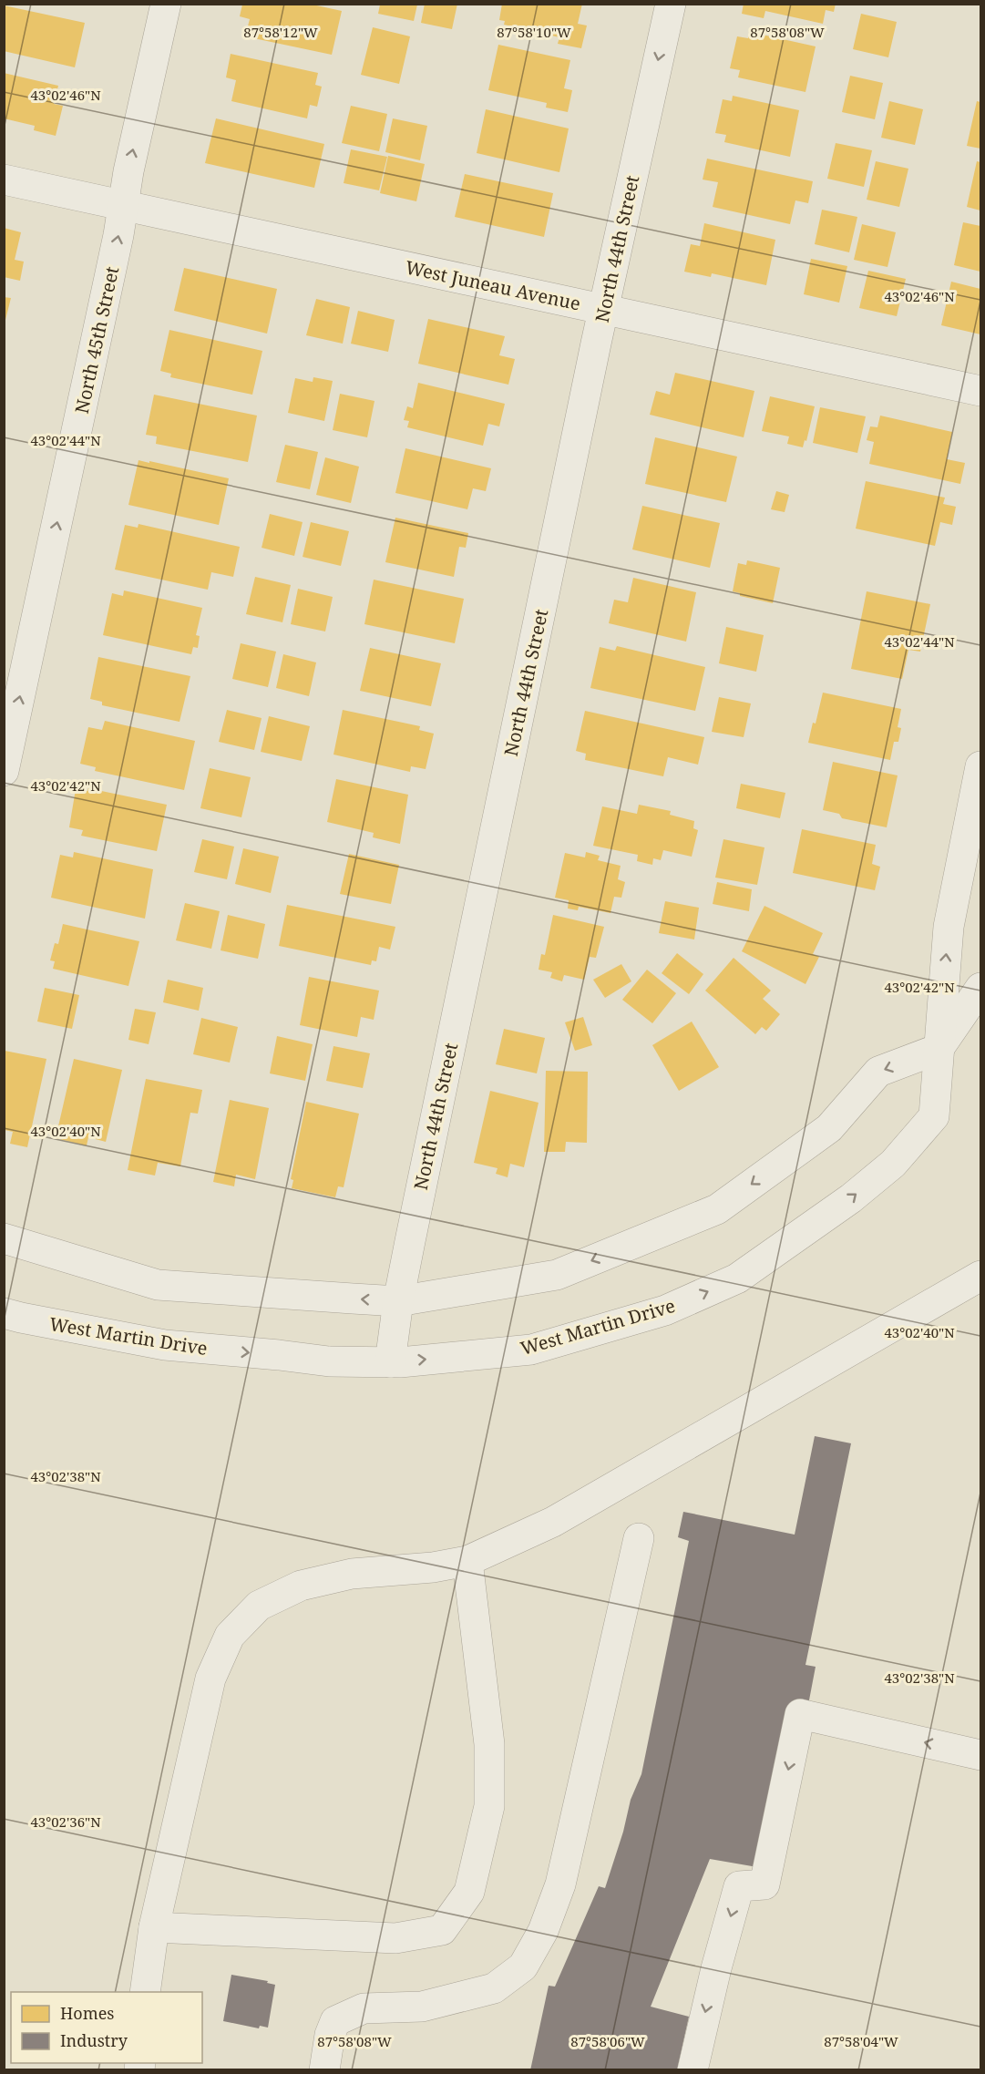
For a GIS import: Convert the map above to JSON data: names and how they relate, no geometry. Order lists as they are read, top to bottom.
{
  "streets": {
    "street": [
      "North 44th Street",
      "West Juneau Avenue",
      "North 45th Street",
      "West Martin Drive"
    ]
  },
  "crossings": [
    ["North 44th Street", "West Juneau Avenue"],
    ["North 44th Street", "West Martin Drive"],
    ["West Juneau Avenue", "North 45th Street"]
  ],
  "one_way": ["North 45th Street"],
  "legend": ["Homes", "Industry"],
  "coordinates": [
    "87°58'12\"W",
    "87°58'10\"W",
    "87°58'08\"W",
    "43°02'46\"N",
    "43°02'44\"N",
    "43°02'42\"N",
    "43°02'40\"N",
    "43°02'38\"N",
    "43°02'36\"N",
    "87°58'06\"W",
    "87°58'04\"W"
  ]
}
